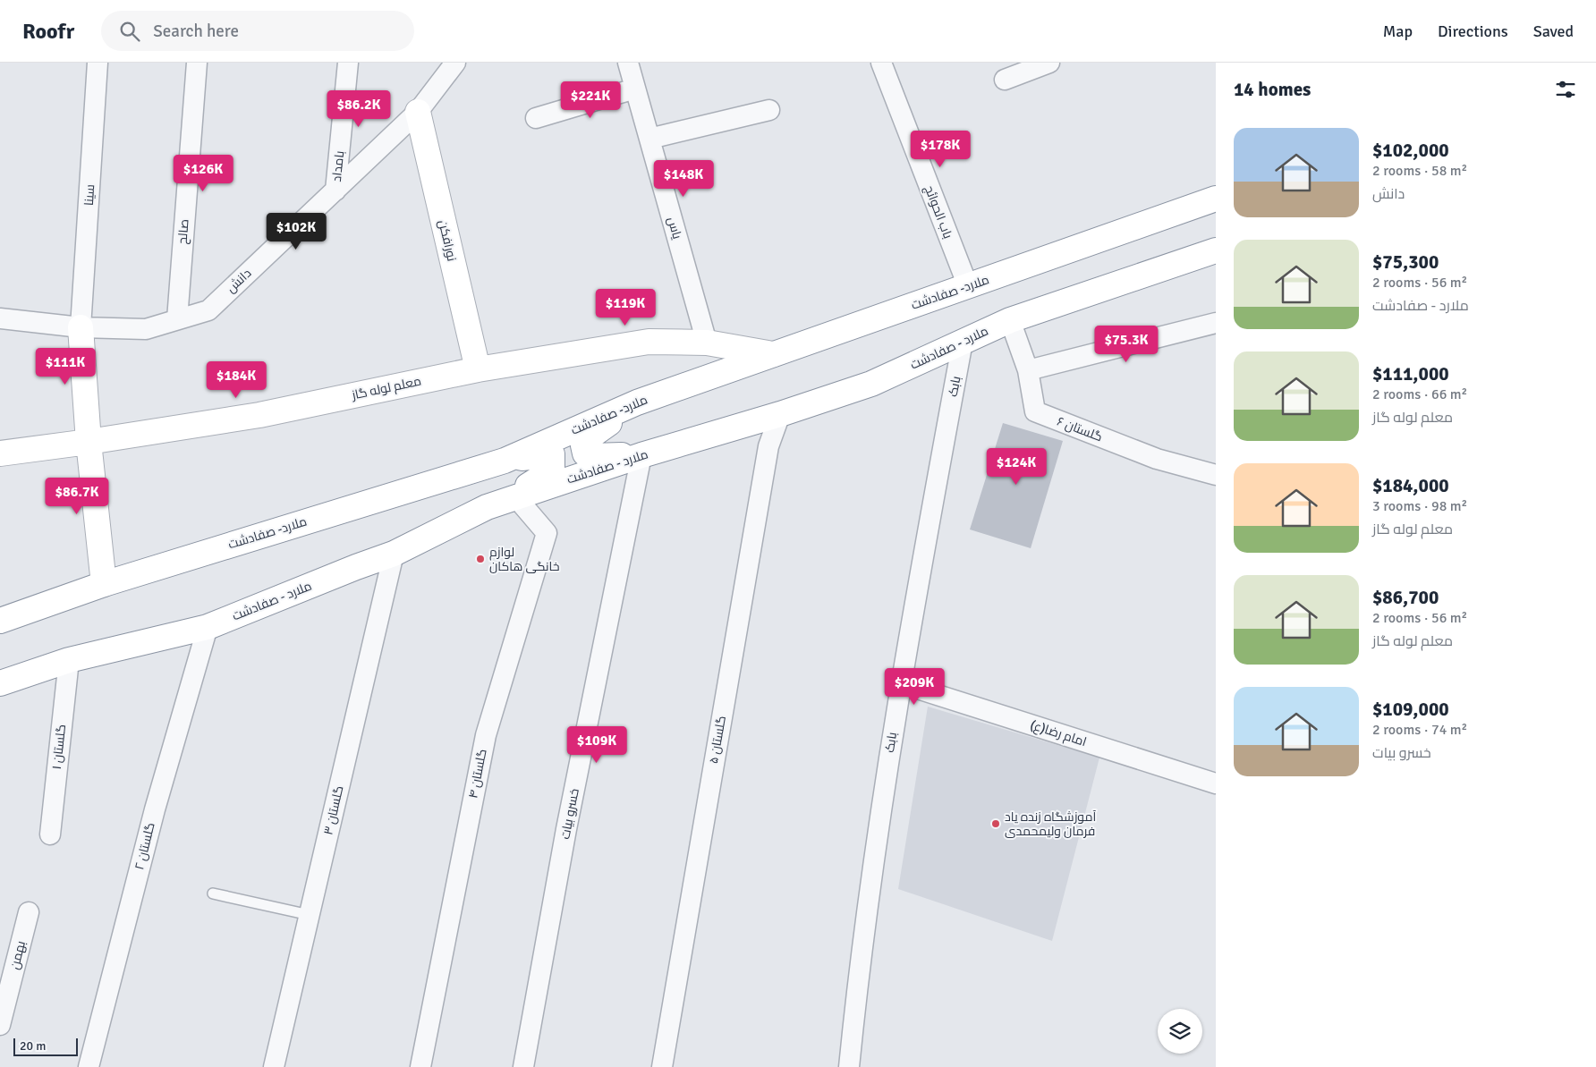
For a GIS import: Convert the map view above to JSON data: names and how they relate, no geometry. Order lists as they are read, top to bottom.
{
  "streets": {
    "main road": [
      "نورافکن",
      "ملارد- صفادشت",
      "ملارد - صفادشت",
      "معلم لوله گاز"
    ],
    "street": [
      "بامداد",
      "سینا",
      "باب الحوائج",
      "یاس",
      "صالح",
      "دانش",
      "بابک",
      "گلستان ۶",
      "امام رضا(ع)",
      "گلستان ۵",
      "گلستان ۱",
      "گلستان ۴",
      "گلستان ۳",
      "خسرو بیات",
      "گلستان ۲",
      "بهمن"
    ]
  },
  "crossings": [
    ["بامداد", "دانش"],
    ["سینا", "دانش"],
    ["باب الحوائج", "ملارد- صفادشت"],
    ["یاس", "معلم لوله گاز"],
    ["صالح", "دانش"],
    ["نورافکن", "دانش"],
    ["نورافکن", "معلم لوله گاز"],
    ["ملارد- صفادشت", "معلم لوله گاز"],
    ["ملارد - صفادشت", "بابک"],
    ["ملارد - صفادشت", "گلستان ۶"],
    ["ملارد - صفادشت", "گلستان ۵"],
    ["ملارد - صفادشت", "گلستان ۱"],
    ["ملارد - صفادشت", "گلستان ۴"],
    ["ملارد - صفادشت", "گلستان ۳"],
    ["ملارد - صفادشت", "خسرو بیات"],
    ["ملارد - صفادشت", "گلستان ۲"],
    ["بابک", "امام رضا(ع)"]
  ],
  "places": ["لوازم خانگی هاکان", "آموزشگاه زنده یاد فرمان ولیمحمدی"],
  "scale_bar": "20 m",
  "page": {
    "header": "Roofr",
    "search": "Search here",
    "nav": ["Map", "Directions", "Saved"],
    "heading": "14 homes",
    "price": [
      "$221K",
      "$86.2K",
      "$178K",
      "$126K",
      "$148K",
      "$102K",
      "$119K",
      "$75.3K",
      "$111K",
      "$184K",
      "$124K",
      "$86.7K",
      "$209K",
      "$109K"
    ],
    "list": [
      {
        "name": "$102,000",
        "note": "2 rooms · 58 m² · دانش"
      },
      {
        "name": "$75,300",
        "note": "2 rooms · 56 m² · ملارد - صفادشت"
      },
      {
        "name": "$111,000",
        "note": "2 rooms · 66 m² · معلم لوله گاز"
      },
      {
        "name": "$184,000",
        "note": "3 rooms · 98 m² · معلم لوله گاز"
      },
      {
        "name": "$86,700",
        "note": "2 rooms · 56 m² · معلم لوله گاز"
      },
      {
        "name": "$109,000",
        "note": "2 rooms · 74 m² · خسرو بیات"
      }
    ],
    "scale": "20 m"
  }
}
